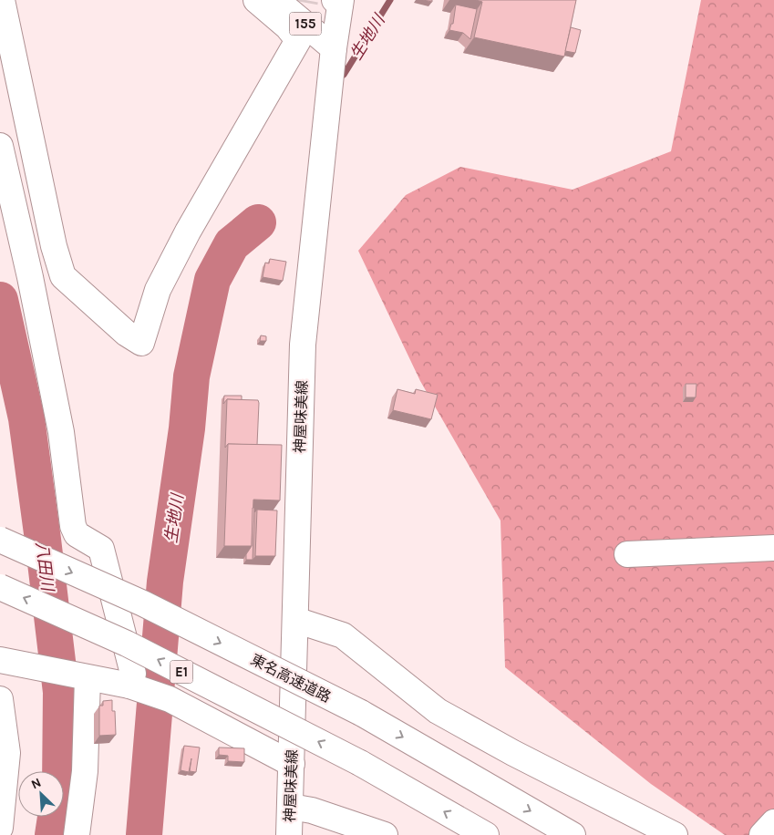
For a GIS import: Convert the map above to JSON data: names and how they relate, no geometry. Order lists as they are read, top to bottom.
{
  "streets": {
    "main road": [
      "155",
      "神屋味美線",
      "E1",
      "東名高速道路"
    ]
  },
  "crossings": [
    ["155", "神屋味美線"]
  ],
  "water": ["生地川", "八田川"],
  "north": "top left"
}
